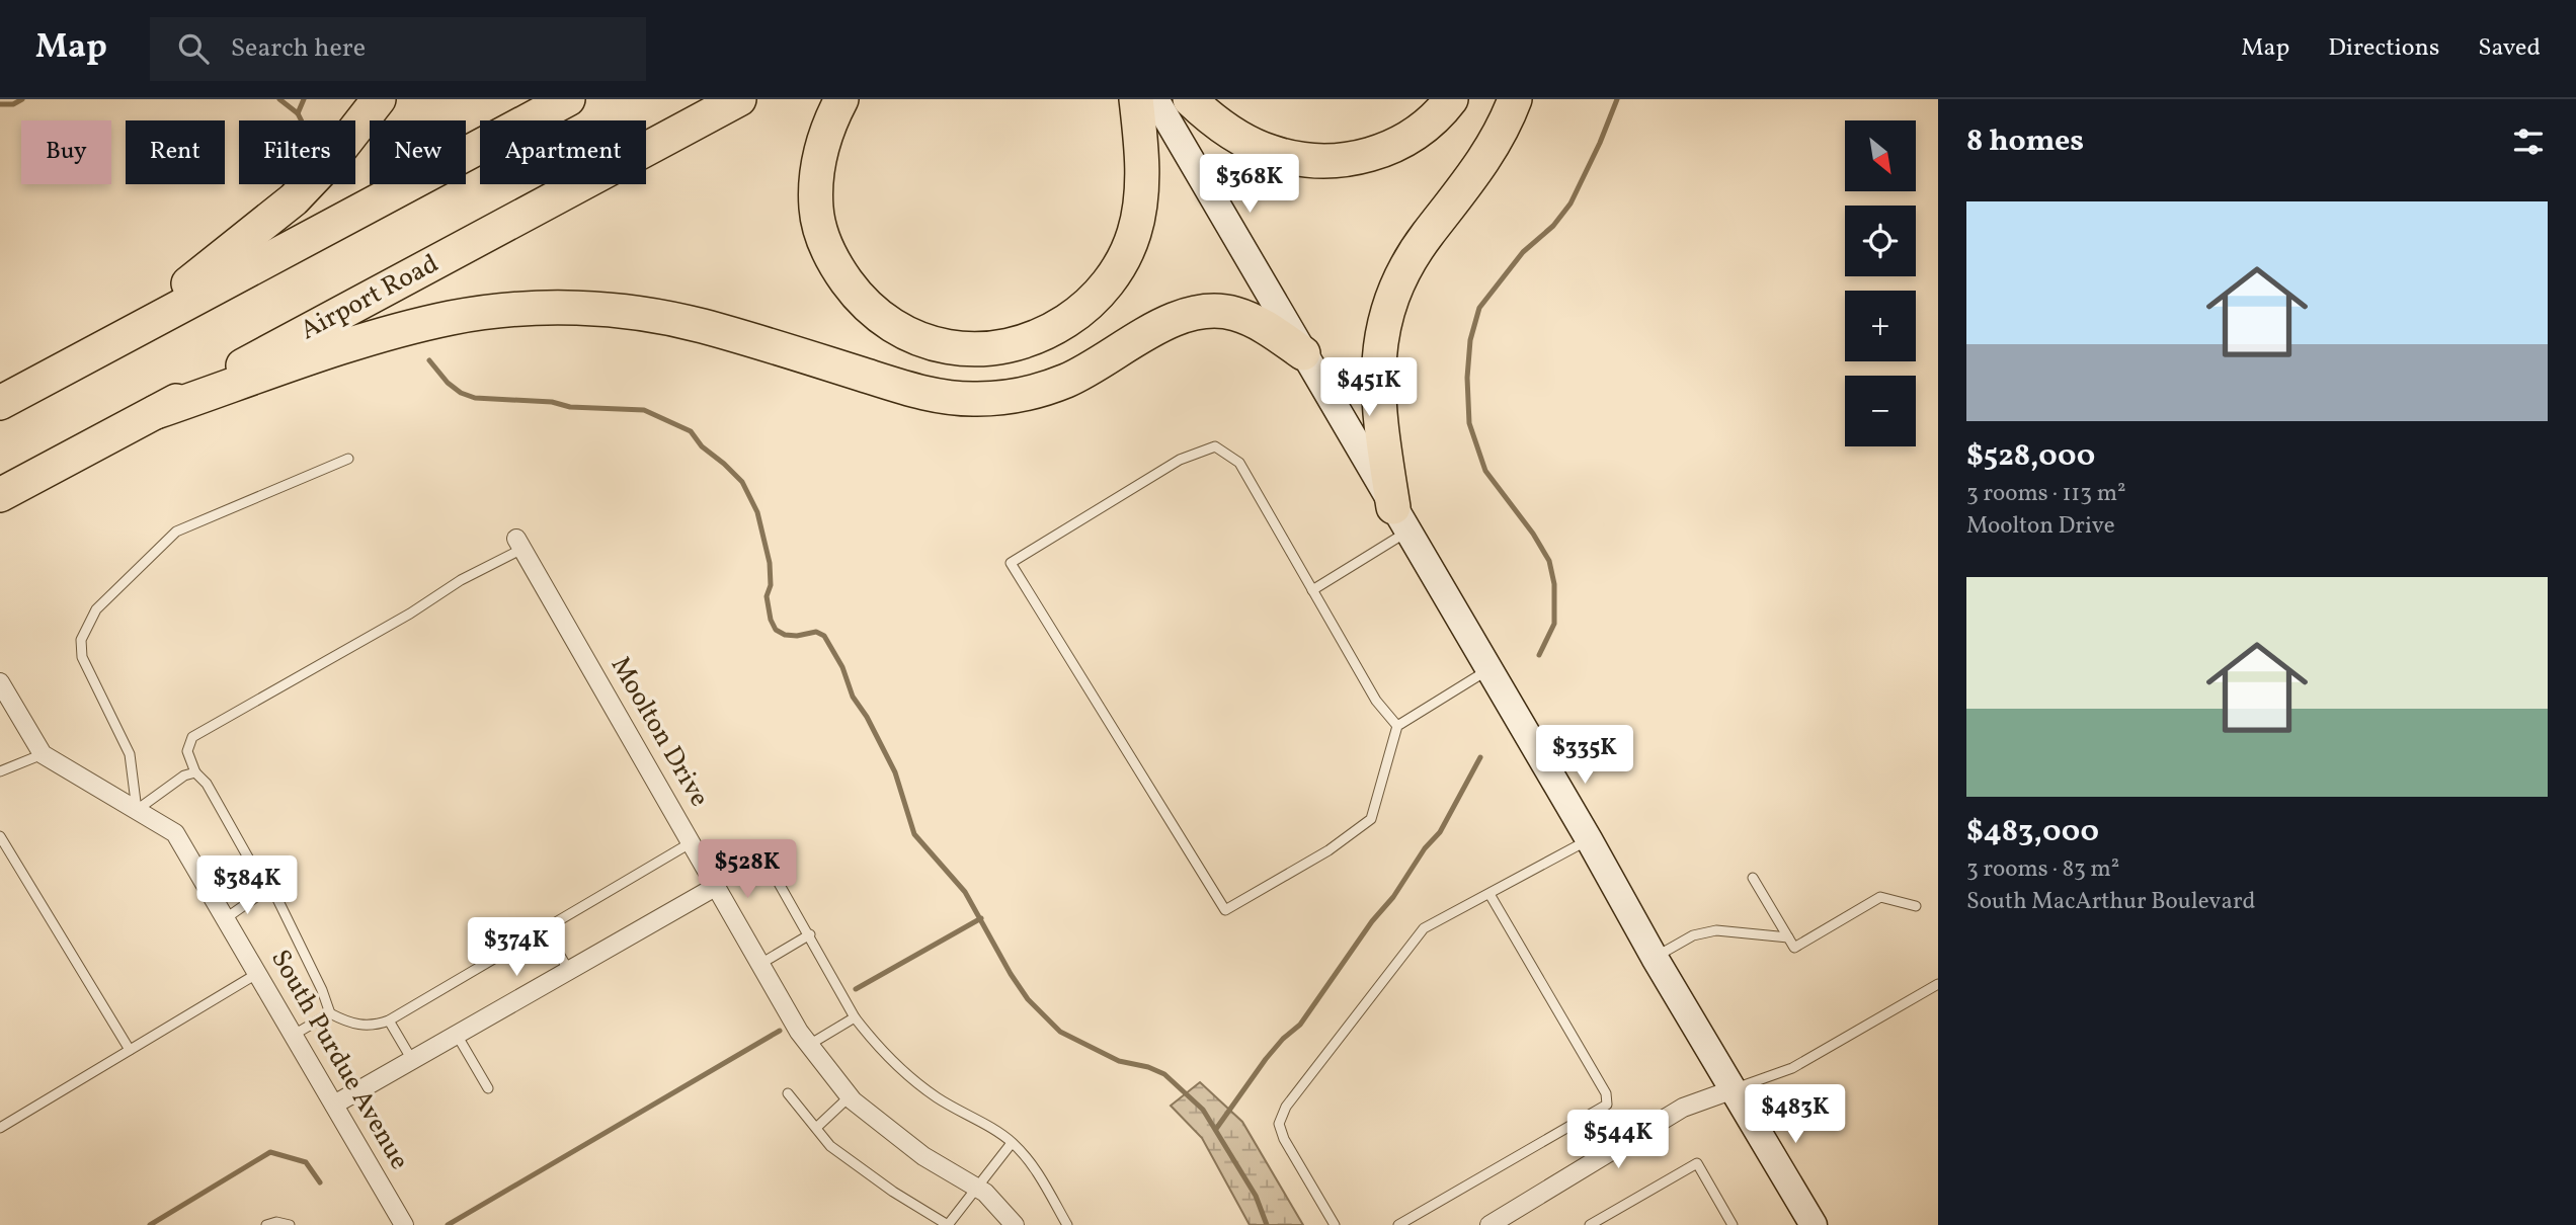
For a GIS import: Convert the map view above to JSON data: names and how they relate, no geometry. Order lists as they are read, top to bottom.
{
  "streets": {
    "highway": ["Airport Road"],
    "street": ["Moolton Drive", "South Purdue Avenue"]
  },
  "north": "bottom right",
  "page": {
    "header": "Map",
    "search": "Search here",
    "nav": ["Map", "Directions", "Saved"],
    "heading": "8 homes",
    "map_buttons": ["+", "−"],
    "chip": [
      "Buy",
      "Rent",
      "Filters",
      "New",
      "Apartment"
    ],
    "price": [
      "$368K",
      "$451K",
      "$335K",
      "$528K",
      "$384K",
      "$374K",
      "$483K",
      "$544K"
    ],
    "list": [
      {
        "name": "$528,000",
        "note": "3 rooms · 113 m² · Moolton Drive"
      },
      {
        "name": "$483,000",
        "note": "3 rooms · 83 m² · South MacArthur Boulevard"
      }
    ]
  }
}
